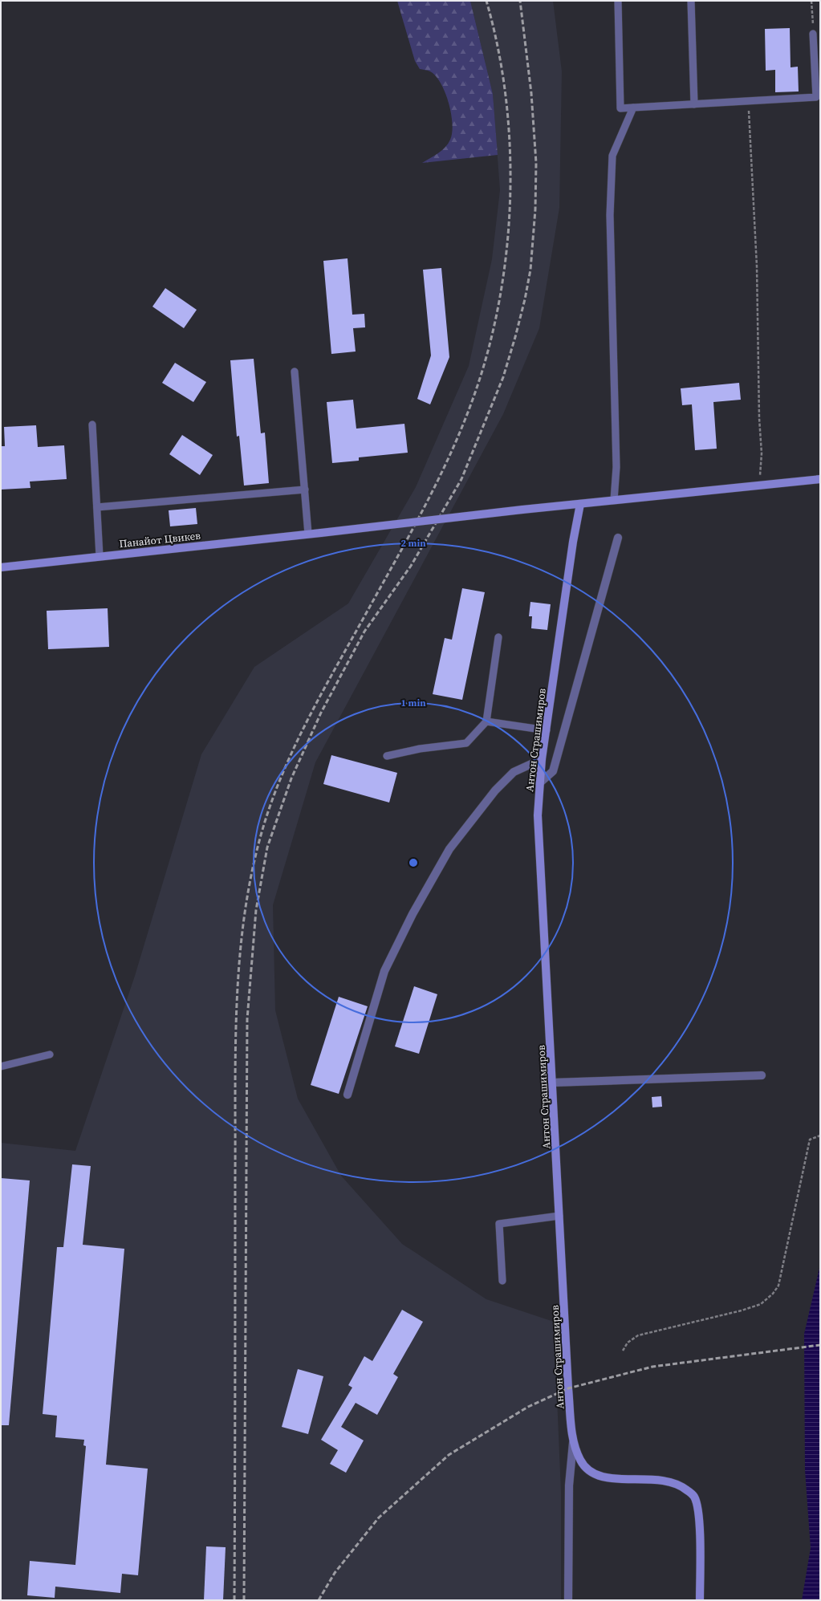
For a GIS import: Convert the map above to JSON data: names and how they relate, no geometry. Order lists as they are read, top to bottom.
{
  "streets": {
    "street": ["Панайот Цвикев", "Антон Страшимиров"]
  },
  "crossings": [
    ["Панайот Цвикев", "Антон Страшимиров"]
  ],
  "rings": ["2 min", "1 min"]
}
